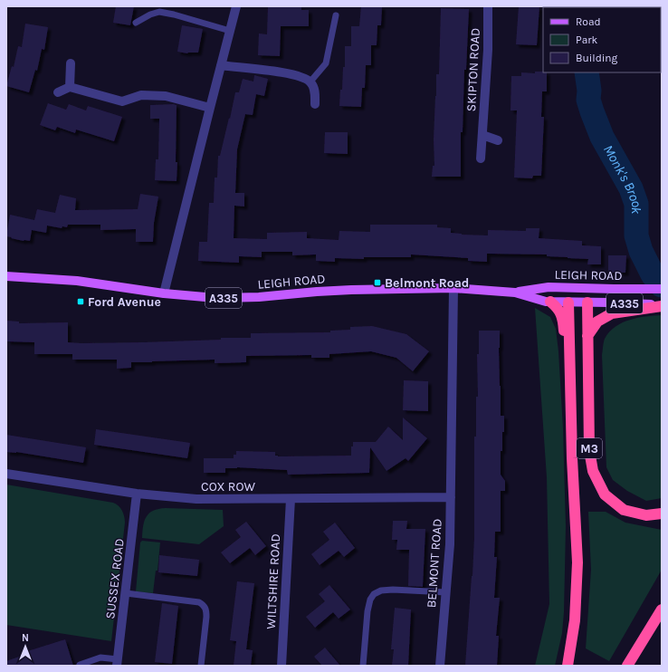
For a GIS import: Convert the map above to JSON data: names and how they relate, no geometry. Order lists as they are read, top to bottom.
{
  "streets": {
    "highway": ["M3"],
    "main road": ["LEIGH ROAD", "A335"],
    "street": [
      "SKIPTON ROAD",
      "COX ROW",
      "BELMONT ROAD",
      "SUSSEX ROAD",
      "WILTSHIRE ROAD"
    ]
  },
  "crossings": [
    ["LEIGH ROAD", "M3"],
    ["LEIGH ROAD", "BELMONT ROAD"],
    ["COX ROW", "BELMONT ROAD"],
    ["COX ROW", "SUSSEX ROAD"],
    ["COX ROW", "WILTSHIRE ROAD"]
  ],
  "water": ["Monk's Brook"],
  "places": {
    "transit": ["Belmont Road", "Ford Avenue"]
  },
  "legend": ["Road", "Park", "Building"],
  "north": "top"
}
